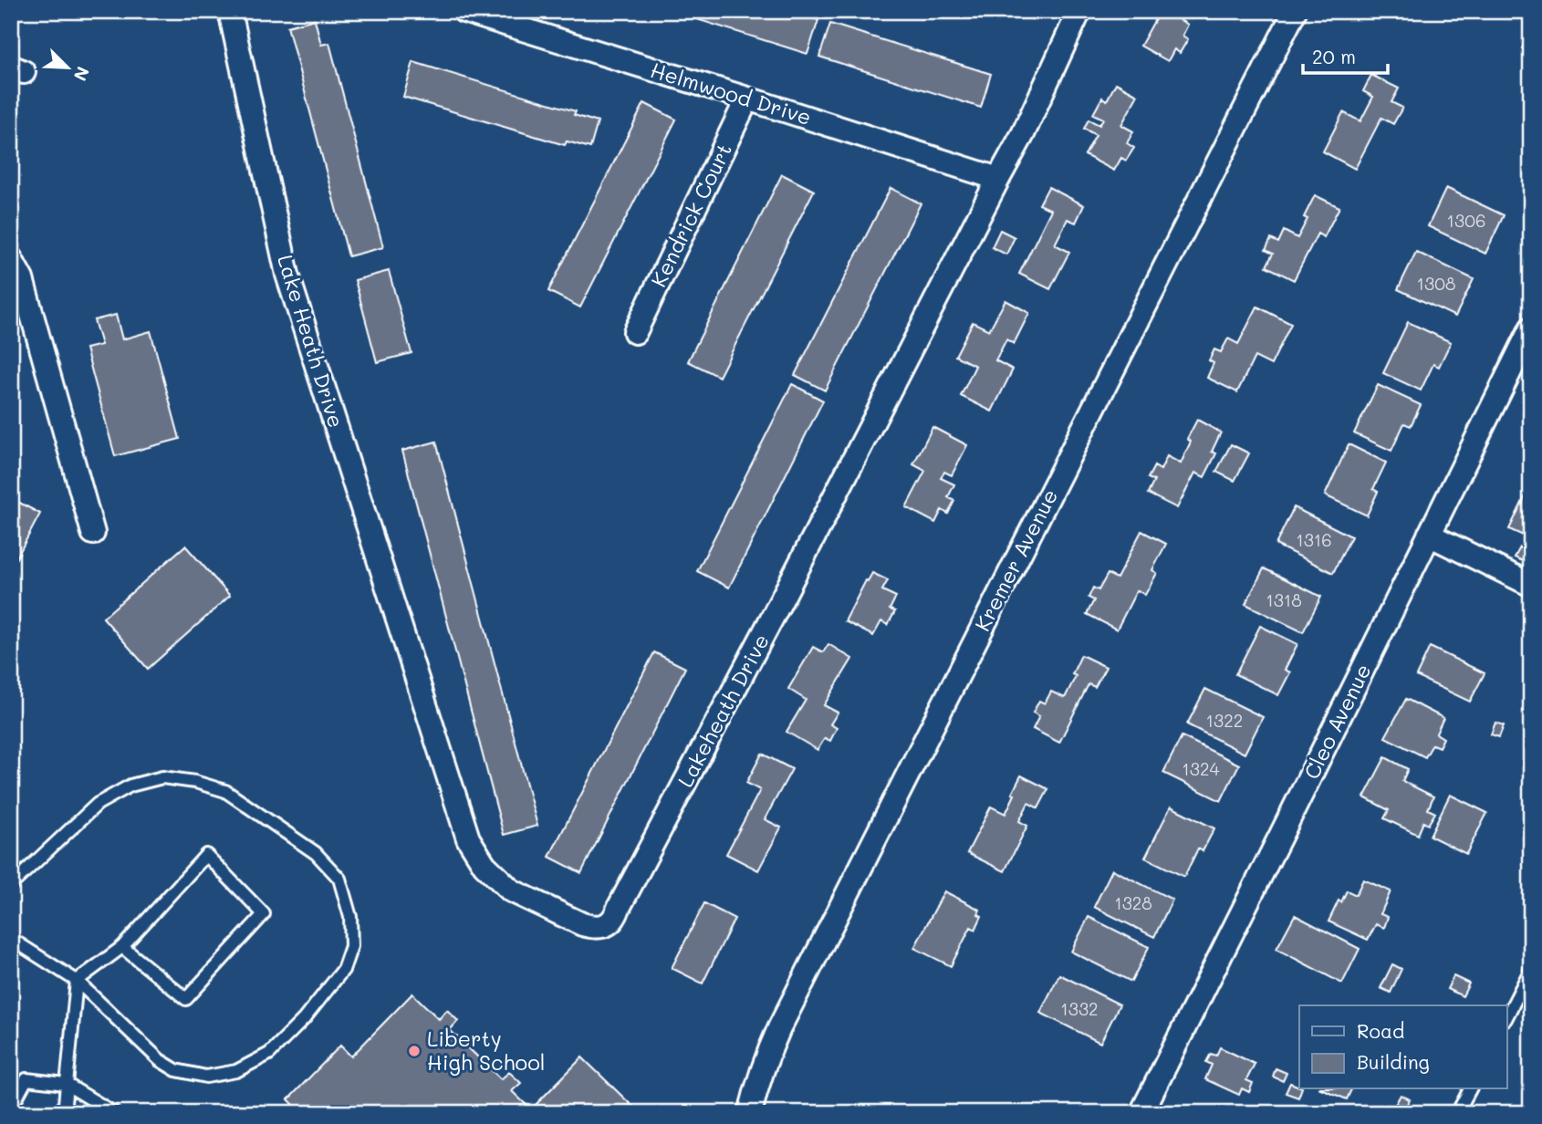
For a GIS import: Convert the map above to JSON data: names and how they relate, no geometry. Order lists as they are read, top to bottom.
{
  "streets": {
    "street": [
      "Helmwood Drive",
      "Kendrick Court",
      "Lake Heath Drive",
      "Kremer Avenue",
      "Lakeheath Drive",
      "Cleo Avenue"
    ]
  },
  "crossings": [
    ["Helmwood Drive", "Kendrick Court"],
    ["Helmwood Drive", "Lakeheath Drive"],
    ["Lake Heath Drive", "Lakeheath Drive"]
  ],
  "places": ["Liberty High School"],
  "house_numbers": [
    "1306",
    "1308",
    "1316",
    "1318",
    "1322",
    "1324",
    "1328",
    "1332"
  ],
  "legend": ["Road", "Building"],
  "scale_bar": "20 m",
  "north": "bottom right"
}
